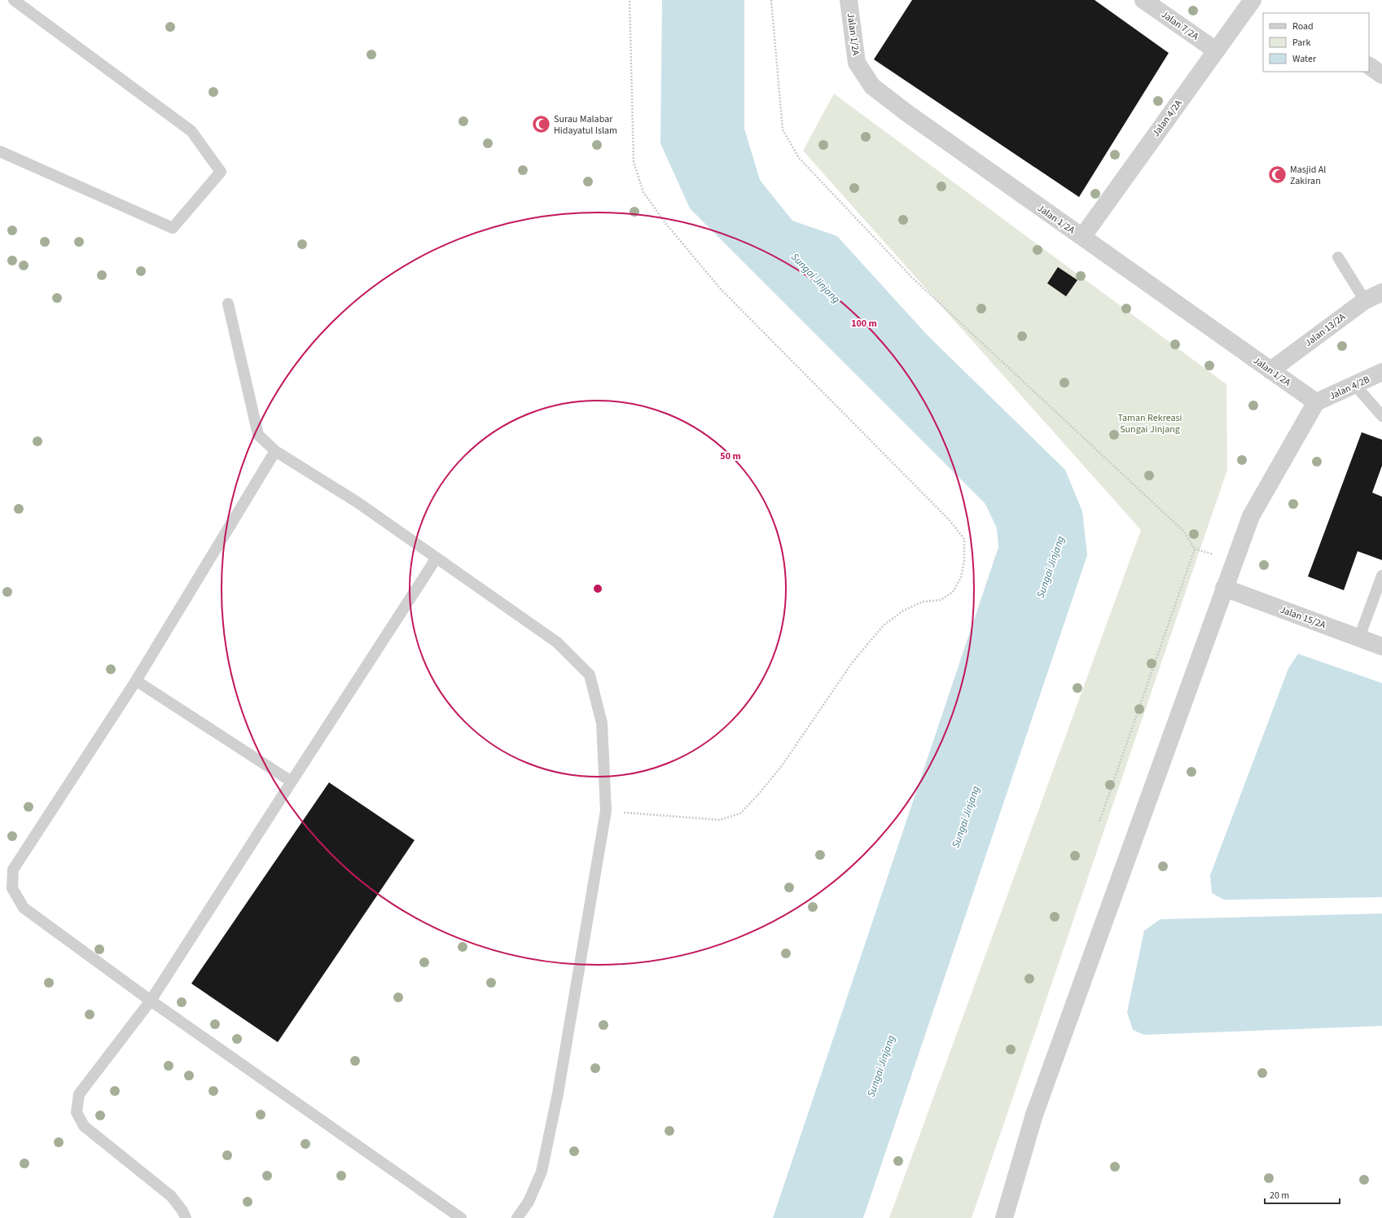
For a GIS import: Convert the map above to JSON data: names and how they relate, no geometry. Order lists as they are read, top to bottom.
{
  "streets": {
    "street": [
      "Jalan 7/2A",
      "Jalan 1/2A",
      "Jalan 4/2A",
      "Jalan 13/2A",
      "Jalan 4/2B",
      "Jalan 15/2A"
    ]
  },
  "crossings": [
    ["Jalan 7/2A", "Jalan 4/2A"],
    ["Jalan 1/2A", "Jalan 4/2A"],
    ["Jalan 1/2A", "Jalan 13/2A"],
    ["Jalan 1/2A", "Jalan 4/2B"]
  ],
  "water": ["Sungai Jinjang"],
  "parks": ["Taman Rekreasi Sungai Jinjang"],
  "places": {
    "mosque": ["Surau Malabar Hidayatul Islam", "Masjid Al Zakiran"]
  },
  "legend": ["Road", "Park", "Water"],
  "scale_bar": "20 m",
  "rings": ["100 m", "50 m"]
}
